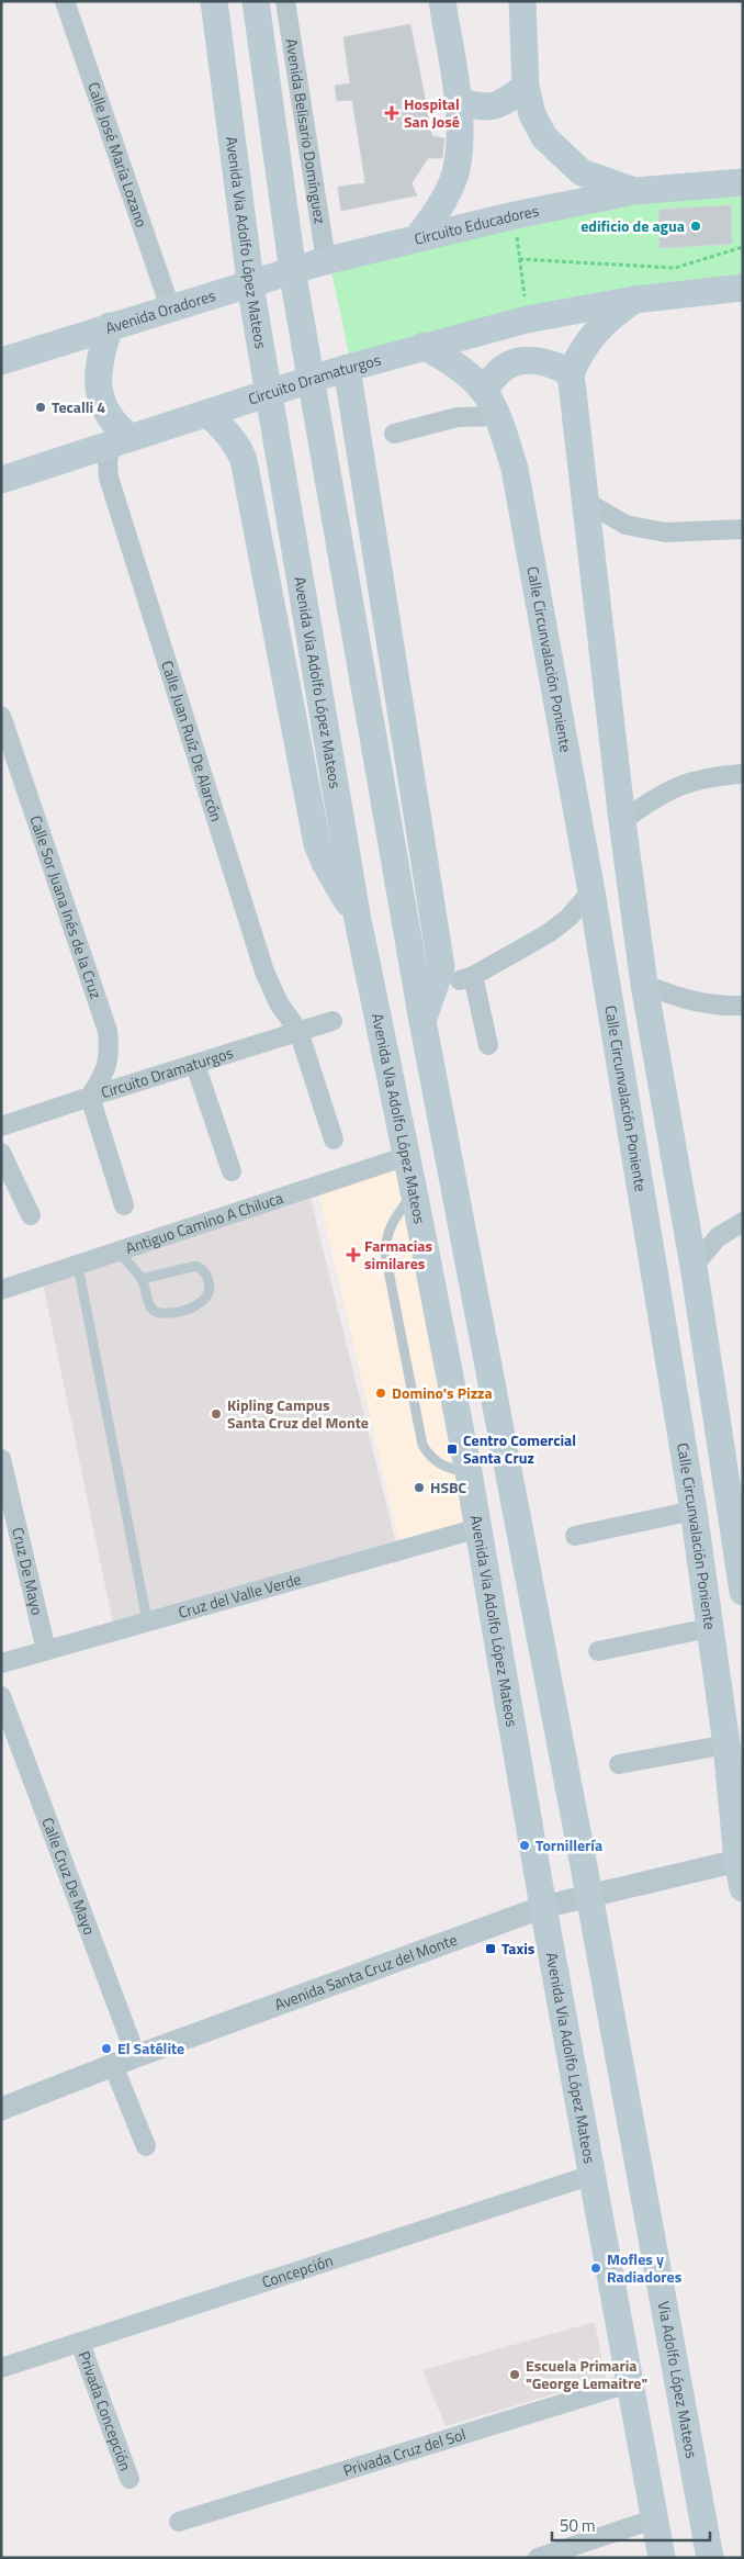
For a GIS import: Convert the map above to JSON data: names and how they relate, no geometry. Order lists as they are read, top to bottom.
{
  "streets": {
    "main road": [
      "Circuito Educadores",
      "Avenida Via Adolfo López Mateos",
      "Avenida Oradores",
      "Circuito Dramaturgos",
      "Calle Circunvalación Poniente",
      "Via Adolfo López Mateos"
    ],
    "street": [
      "Avenida Belisario Domínguez",
      "Calle José María Lozano",
      "Calle Juan Ruíz De Alarcón",
      "Calle Sor Juana Inés de la Cruz",
      "Antiguo Camino A Chiluca",
      "Cruz De Mayo",
      "Cruz del Valle Verde",
      "Calle Cruz De Mayo",
      "Avenida Santa Cruz del Monte",
      "Concepción",
      "Privada Concepción",
      "Privada Cruz del Sol"
    ]
  },
  "crossings": [
    ["Avenida Belisario Domínguez", "Circuito Educadores"],
    ["Avenida Belisario Domínguez", "Avenida Oradores"],
    ["Calle José María Lozano", "Avenida Oradores"],
    ["Circuito Educadores", "Avenida Oradores"],
    ["Avenida Via Adolfo López Mateos", "Antiguo Camino A Chiluca"],
    ["Avenida Via Adolfo López Mateos", "Cruz del Valle Verde"],
    ["Avenida Via Adolfo López Mateos", "Avenida Santa Cruz del Monte"],
    ["Avenida Via Adolfo López Mateos", "Concepción"],
    ["Avenida Via Adolfo López Mateos", "Privada Cruz del Sol"],
    ["Circuito Dramaturgos", "Calle Circunvalación Poniente"],
    ["Circuito Dramaturgos", "Calle Juan Ruíz De Alarcón"],
    ["Circuito Dramaturgos", "Calle Sor Juana Inés de la Cruz"],
    ["Calle Circunvalación Poniente", "Avenida Santa Cruz del Monte"],
    ["Cruz De Mayo", "Cruz del Valle Verde"],
    ["Calle Cruz De Mayo", "Avenida Santa Cruz del Monte"],
    ["Avenida Santa Cruz del Monte", "Via Adolfo López Mateos"],
    ["Concepción", "Privada Concepción"]
  ],
  "places": {
    "health": ["Hospital San José", "Farmacias similares"],
    "other": [
      "edificio de agua",
      "Tecalli 4",
      "Domino's Pizza",
      "Kipling Campus Santa Cruz del Monte",
      "HSBC",
      "Tornillería",
      "El Satélite",
      "Mofles y Radiadores",
      "Escuela Primaria \"George Lemaitre\""
    ],
    "transit": ["Centro Comercial Santa Cruz", "Taxis"]
  },
  "scale_bar": "50 m"
}
